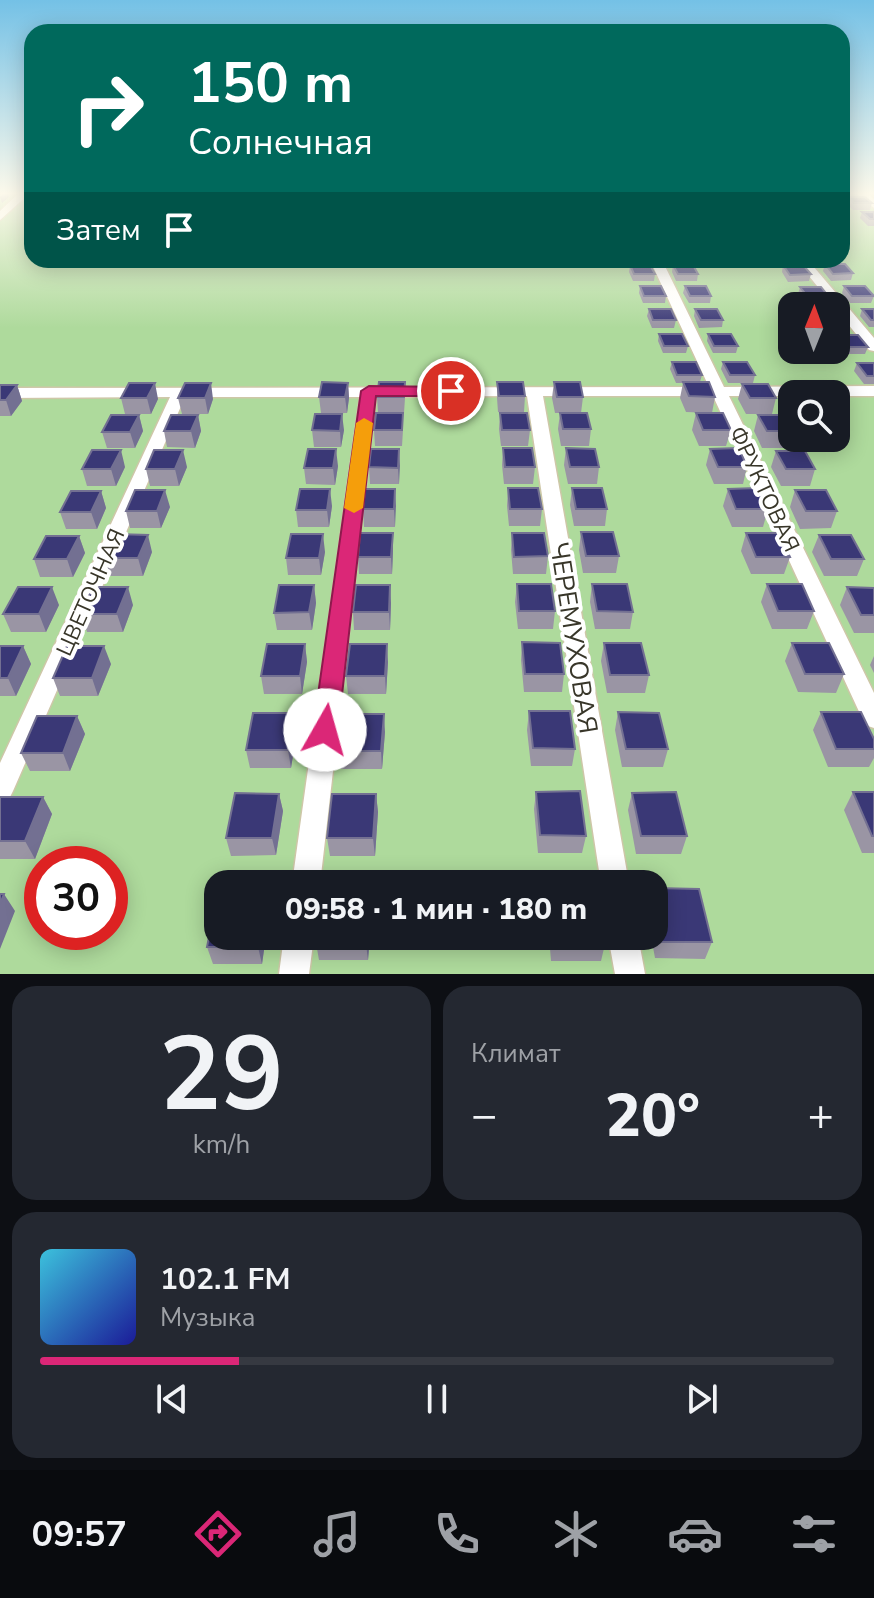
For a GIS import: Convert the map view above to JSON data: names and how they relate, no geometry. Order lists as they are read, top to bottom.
{
  "streets": {
    "street": ["ФРУКТОВАЯ", "ЦВЕТОЧНАЯ", "ЧЕРЕМУХОВАЯ"]
  },
  "north": "top",
  "page": {
    "turn": ["150 m", "Солнечная"],
    "then": "Затем",
    "limit": "30",
    "trip": "09:58 · 1 мин · 180 m",
    "tile": [
      ["29", "km/h"],
      "Климат"
    ],
    "heat": ["−", "20°", "+"],
    "song": ["102.1 FM", "Музыка"],
    "tabs": "09:57"
  }
}
